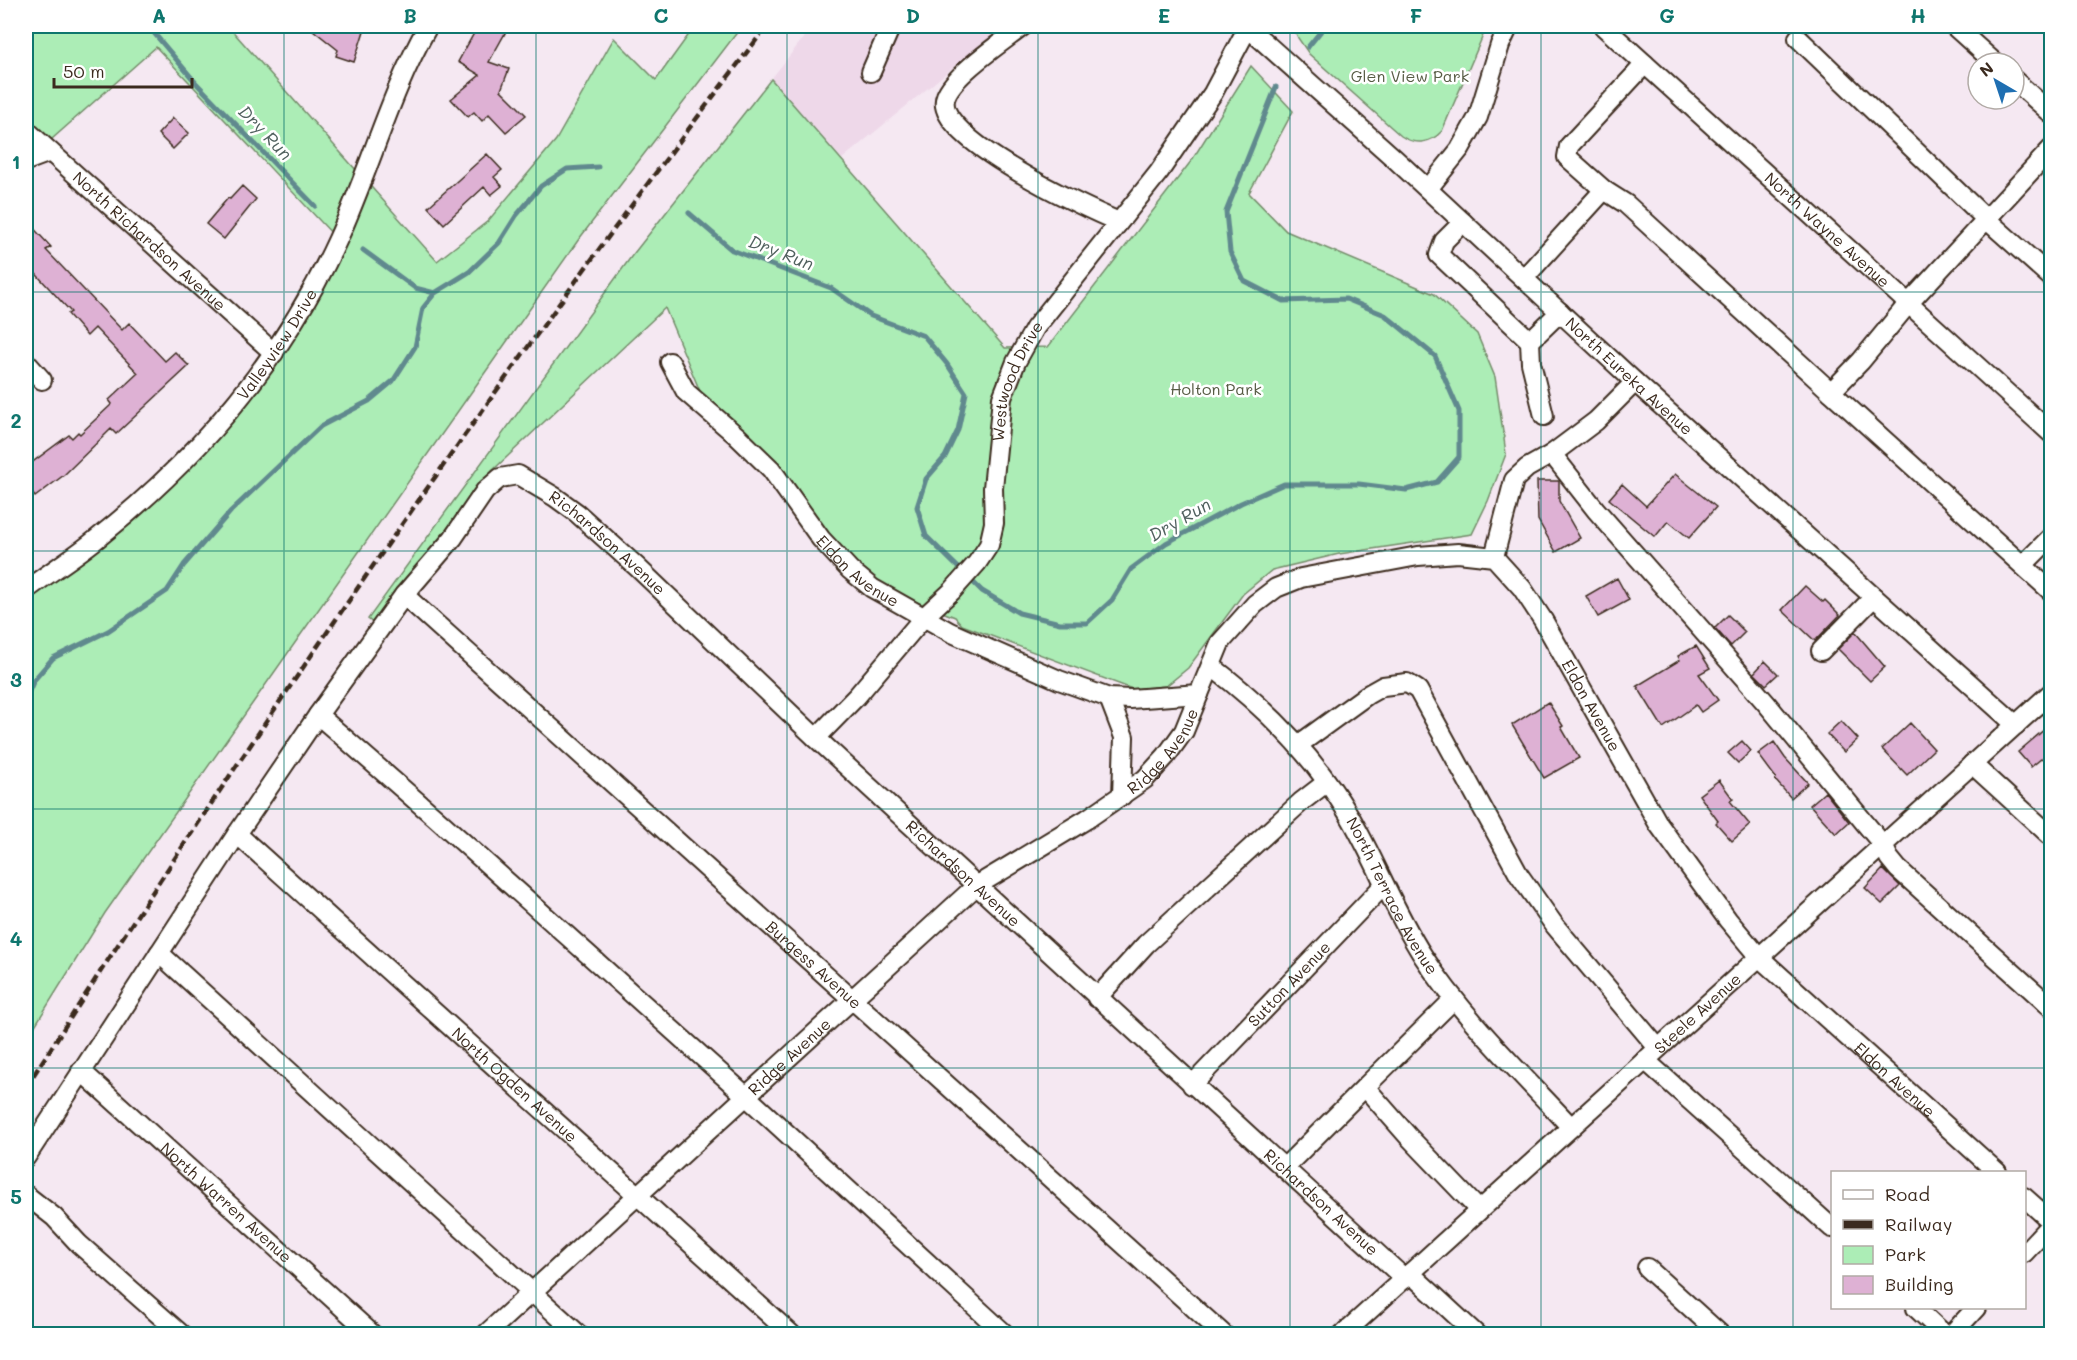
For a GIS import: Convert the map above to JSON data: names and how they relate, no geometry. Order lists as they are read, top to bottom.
{
  "streets": {
    "street": [
      "North Wayne Avenue",
      "North Richardson Avenue",
      "Valleyview Drive",
      "North Eureka Avenue",
      "Westwood Drive",
      "Richardson Avenue",
      "Eldon Avenue",
      "Ridge Avenue",
      "North Terrace Avenue",
      "Burgess Avenue",
      "Sutton Avenue",
      "Steele Avenue",
      "North Ogden Avenue",
      "North Warren Avenue"
    ]
  },
  "crossings": [
    ["North Richardson Avenue", "Valleyview Drive"],
    ["North Eureka Avenue", "Westwood Drive"],
    ["North Eureka Avenue", "Steele Avenue"],
    ["Westwood Drive", "Richardson Avenue"],
    ["Westwood Drive", "Eldon Avenue"],
    ["Richardson Avenue", "Ridge Avenue"],
    ["Richardson Avenue", "Burgess Avenue"],
    ["Richardson Avenue", "Sutton Avenue"],
    ["Richardson Avenue", "Steele Avenue"],
    ["Eldon Avenue", "Ridge Avenue"],
    ["Eldon Avenue", "Steele Avenue"],
    ["Ridge Avenue", "Burgess Avenue"],
    ["Ridge Avenue", "North Ogden Avenue"],
    ["North Terrace Avenue", "Sutton Avenue"],
    ["North Terrace Avenue", "Steele Avenue"]
  ],
  "water": ["Dry Run"],
  "parks": ["Glen View Park", "Holton Park"],
  "legend": [
    "Road",
    "Railway",
    "Park",
    "Building"
  ],
  "scale_bar": "50 m",
  "north": "top left",
  "grid": {
    "columns": [
      "A",
      "B",
      "C",
      "D",
      "E",
      "F",
      "G",
      "H"
    ],
    "rows": [
      "1",
      "2",
      "3",
      "4",
      "5"
    ]
  }
}
